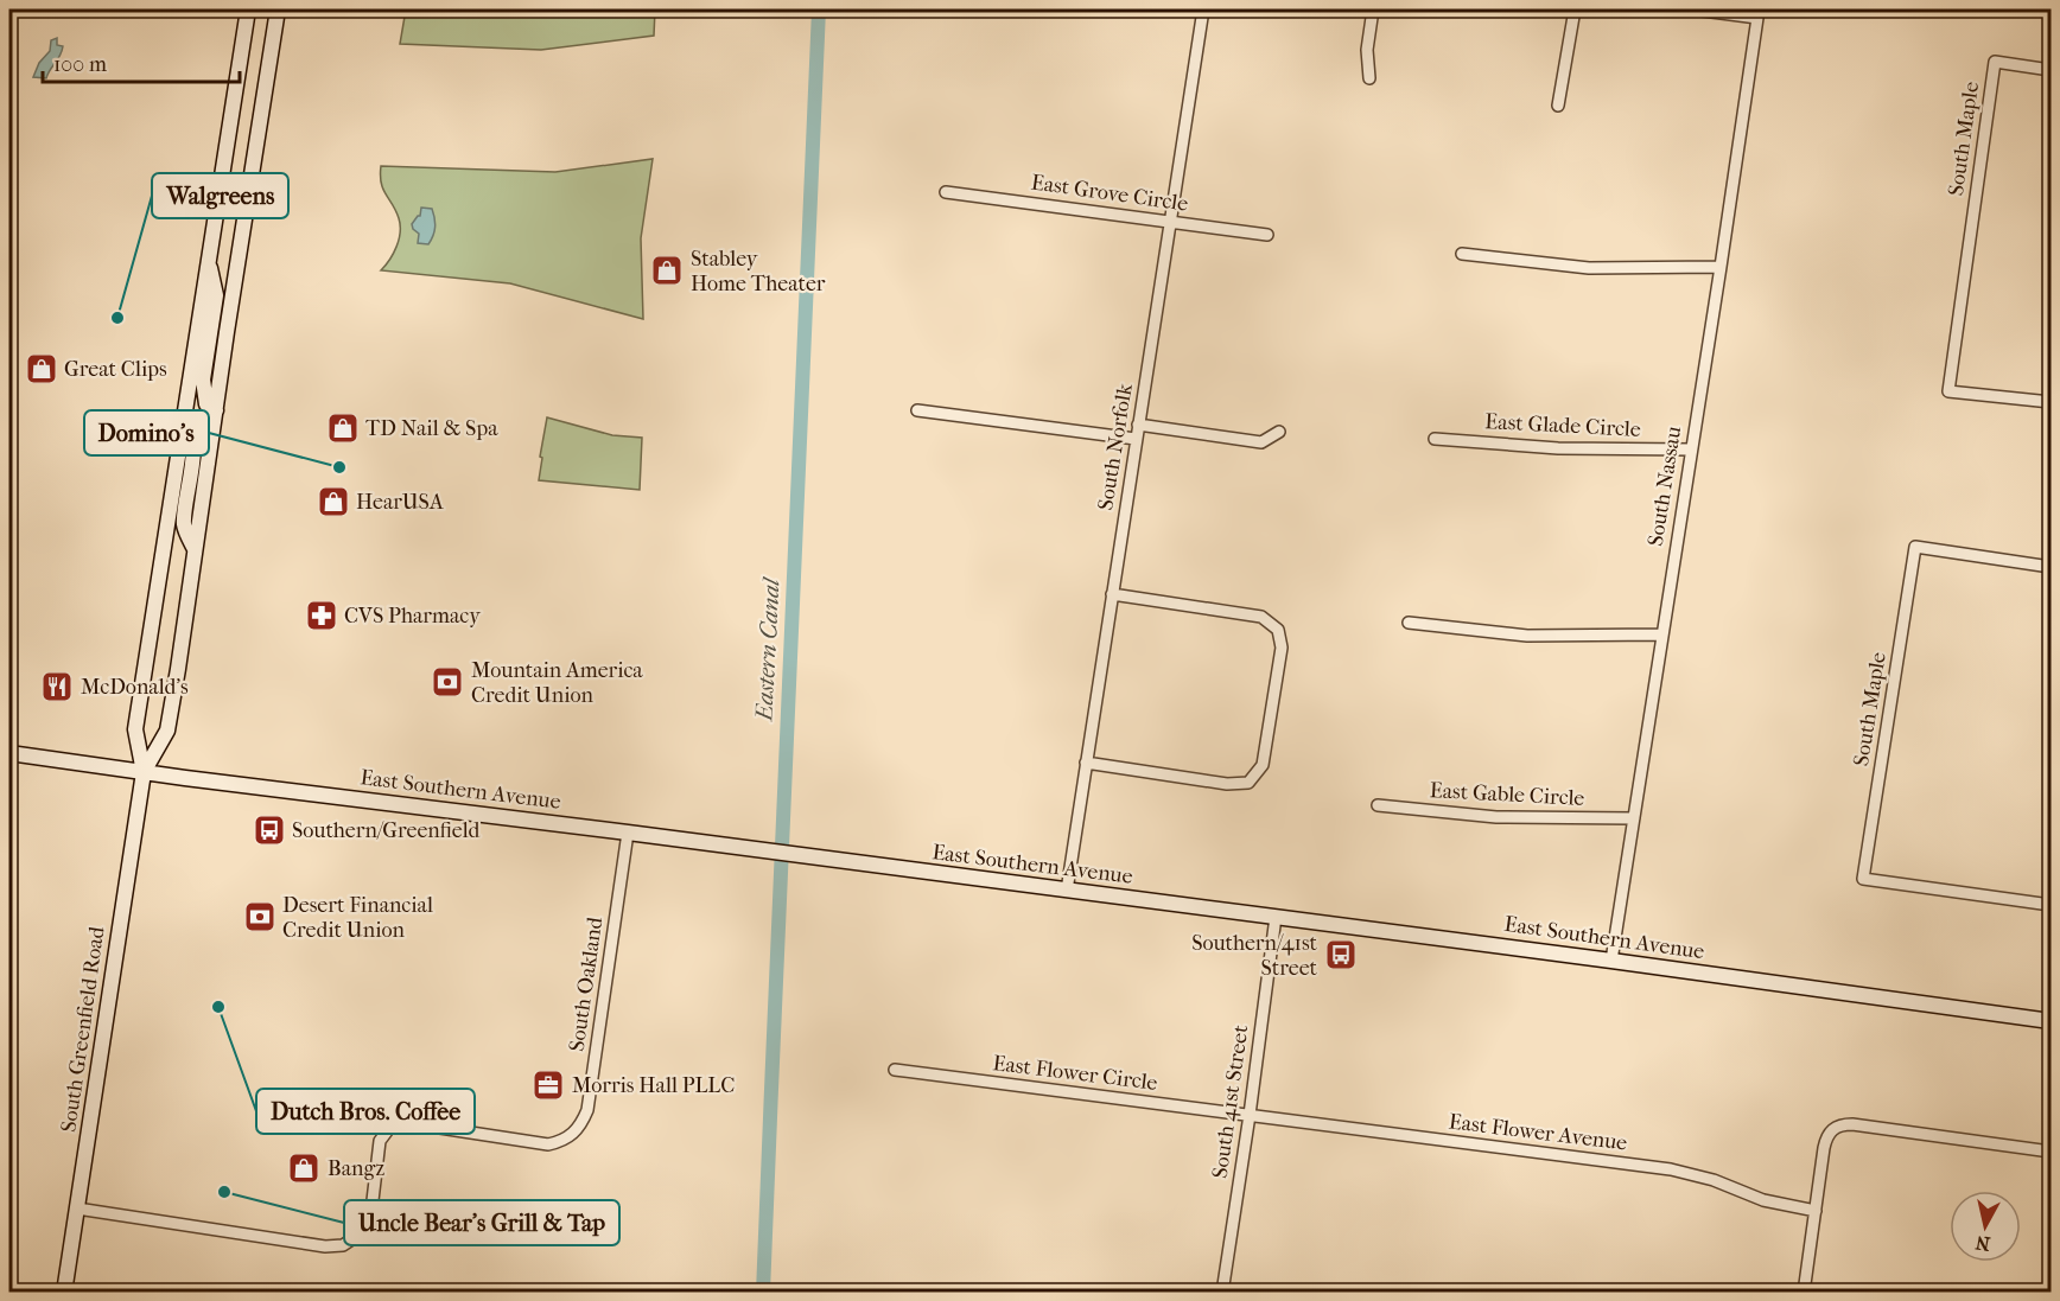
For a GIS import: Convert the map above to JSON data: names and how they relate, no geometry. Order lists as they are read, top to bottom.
{
  "streets": {
    "main road": ["East Southern Avenue", "South Greenfield Road"],
    "street": [
      "South Maple",
      "East Grove Circle",
      "East Glade Circle",
      "South Norfolk",
      "South Nassau",
      "East Gable Circle",
      "South Oakland",
      "East Flower Circle",
      "South 41st Street",
      "East Flower Avenue"
    ]
  },
  "crossings": [
    ["East Grove Circle", "South Norfolk"],
    ["East Glade Circle", "South Nassau"],
    ["South Norfolk", "East Southern Avenue"],
    ["South Nassau", "East Southern Avenue"],
    ["South Nassau", "East Gable Circle"],
    ["East Southern Avenue", "South Oakland"],
    ["East Southern Avenue", "South Greenfield Road"],
    ["East Southern Avenue", "South 41st Street"],
    ["South Oakland", "South Greenfield Road"],
    ["East Flower Circle", "South 41st Street"],
    ["East Flower Circle", "East Flower Avenue"],
    ["South 41st Street", "East Flower Avenue"]
  ],
  "water": ["Eastern Canal"],
  "places": {
    "shop": [
      "Stabley Home Theater",
      "Great Clips",
      "TD Nail & Spa",
      "HearUSA",
      "Bangz"
    ],
    "other": [
      "Walgreens",
      "Domino's",
      "Dutch Bros. Coffee",
      "Uncle Bear's Grill & Tap"
    ],
    "pharmacy": ["CVS Pharmacy"],
    "bank": ["Mountain America Credit Union", "Desert Financial Credit Union"],
    "restaurant": ["McDonald's"],
    "bus stop": ["Southern/Greenfield", "Southern/41st Street"],
    "office": ["Morris Hall PLLC"]
  },
  "scale_bar": "100 m",
  "north": "bottom"
}
